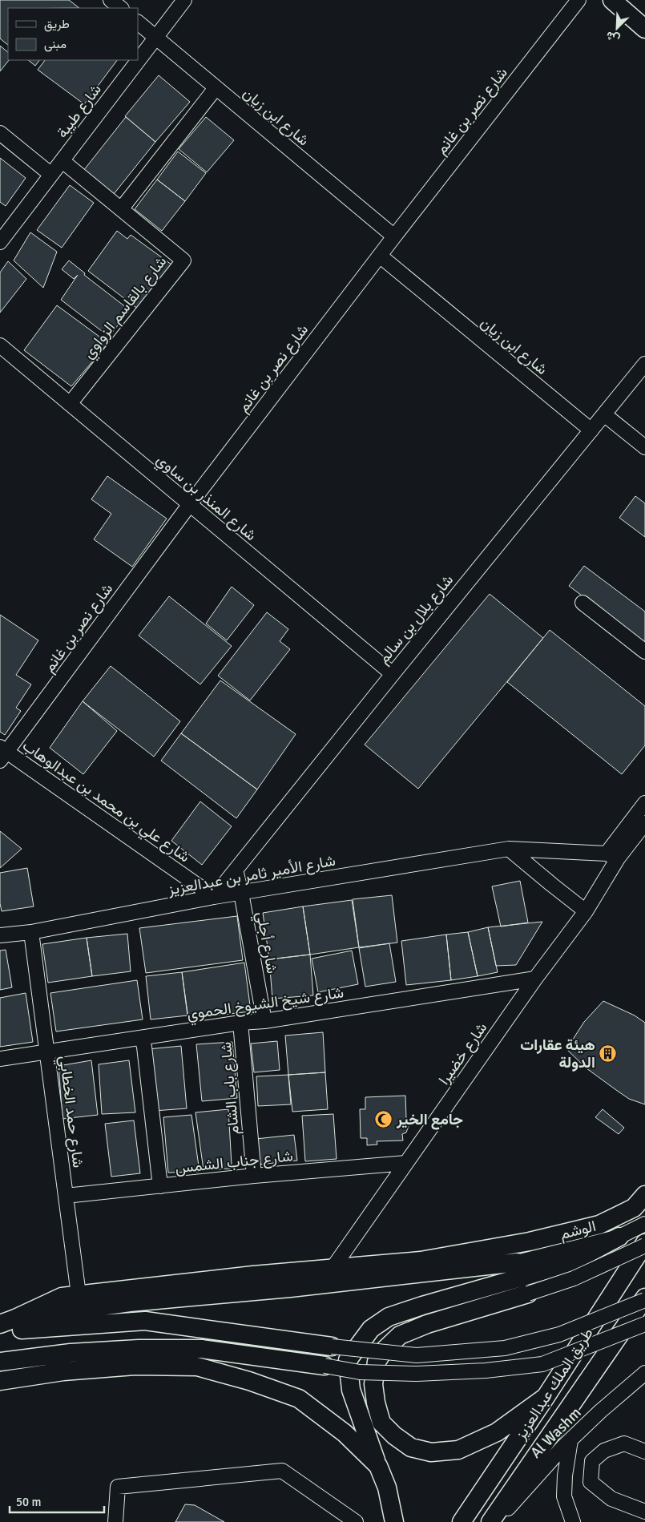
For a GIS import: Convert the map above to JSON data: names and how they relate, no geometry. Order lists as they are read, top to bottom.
{
  "streets": {
    "main road": ["طريق الملك عبدالعزيز"],
    "street": [
      "شارع طيبة",
      "شارع نصر بن غانم",
      "شارع ابن زيان",
      "شارع بالقاسم الزواوي",
      "شارع المنذر بن ساوي",
      "شارع بلال بن سالم",
      "شارع علي بن محمد بن عبدالوهاب",
      "شارع الأمير ثامر بن عبدالعزيز",
      "شارع أجلي",
      "شارع شيخ الشيوخ الحموي",
      "شارع خضيرا",
      "شارع باب الشام",
      "شارع حمد الخطابي",
      "شارع جناب الشمس",
      "الوشم",
      "Al Washm"
    ]
  },
  "crossings": [
    ["شارع طيبة", "شارع ابن زيان"],
    ["شارع طيبة", "شارع بالقاسم الزواوي"],
    ["شارع نصر بن غانم", "شارع ابن زيان"],
    ["شارع نصر بن غانم", "شارع المنذر بن ساوي"],
    ["شارع نصر بن غانم", "شارع علي بن محمد بن عبدالوهاب"],
    ["شارع ابن زيان", "شارع بلال بن سالم"],
    ["شارع بالقاسم الزواوي", "شارع المنذر بن ساوي"],
    ["شارع المنذر بن ساوي", "شارع بلال بن سالم"],
    ["شارع بلال بن سالم", "شارع علي بن محمد بن عبدالوهاب"],
    ["شارع بلال بن سالم", "شارع الأمير ثامر بن عبدالعزيز"],
    ["شارع بلال بن سالم", "شارع أجلي"],
    ["شارع علي بن محمد بن عبدالوهاب", "شارع الأمير ثامر بن عبدالعزيز"],
    ["شارع الأمير ثامر بن عبدالعزيز", "شارع أجلي"],
    ["شارع الأمير ثامر بن عبدالعزيز", "شارع خضيرا"],
    ["شارع الأمير ثامر بن عبدالعزيز", "شارع حمد الخطابي"],
    ["شارع أجلي", "شارع شيخ الشيوخ الحموي"],
    ["شارع شيخ الشيوخ الحموي", "شارع خضيرا"],
    ["شارع شيخ الشيوخ الحموي", "شارع باب الشام"],
    ["شارع شيخ الشيوخ الحموي", "شارع حمد الخطابي"],
    ["شارع خضيرا", "شارع جناب الشمس"],
    ["شارع باب الشام", "شارع جناب الشمس"],
    ["شارع حمد الخطابي", "شارع جناب الشمس"]
  ],
  "places": {
    "building": ["هيئة عقارات الدولة"],
    "mosque": ["جامع الخير"]
  },
  "legend": ["طريق", "مبنى"],
  "scale_bar": "50 m",
  "north": "bottom left"
}
